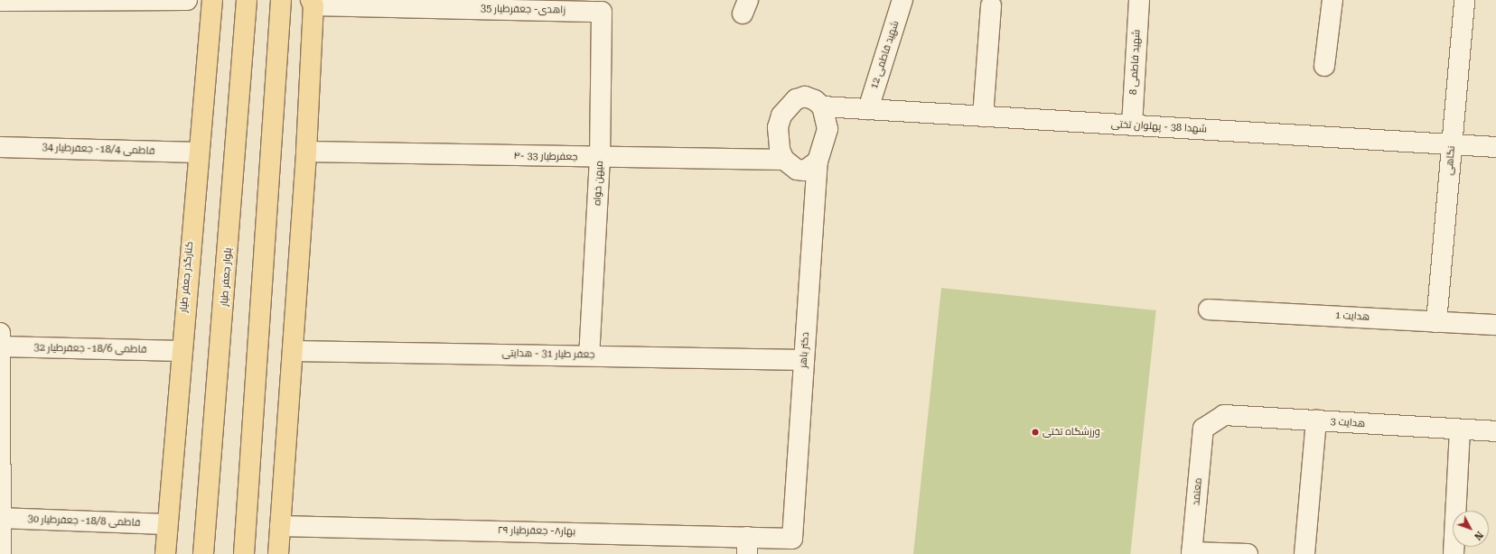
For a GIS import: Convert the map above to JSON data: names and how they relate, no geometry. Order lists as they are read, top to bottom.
{
  "streets": {
    "main road": ["کنارگذر جعفر طیار", "بلوار جعفر طیار"],
    "street": [
      "زاهدی- جعفرطیار 35",
      "شهید فاطمی 12",
      "شهید فاطمی 8",
      "شهدا 38 - پهلوان تختی",
      "فاطمی 18/4- جعفرطیار 34",
      "۴- جعفرطیار 33",
      "نگاهی",
      "میهن خواه",
      "هدایت 1",
      "فاطمی 18/6- جعفرطیار 32",
      "دکتر باهر",
      "جعفر طیار 31 - هدایتی",
      "هدایت 3",
      "معتمد",
      "فاطمی 18/8- جعفرطیار 30",
      "بهار۸- جعفرطیار ۲۹"
    ]
  },
  "crossings": [
    ["زاهدی- جعفرطیار 35", "میهن خواه"],
    ["شهید فاطمی 12", "شهدا 38 - پهلوان تختی"],
    ["شهید فاطمی 8", "شهدا 38 - پهلوان تختی"],
    ["شهدا 38 - پهلوان تختی", "۴- جعفرطیار 33"],
    ["شهدا 38 - پهلوان تختی", "نگاهی"],
    ["شهدا 38 - پهلوان تختی", "دکتر باهر"],
    ["فاطمی 18/4- جعفرطیار 34", "کنارگذر جعفر طیار"],
    ["۴- جعفرطیار 33", "میهن خواه"],
    ["۴- جعفرطیار 33", "دکتر باهر"],
    ["نگاهی", "هدایت 1"],
    ["میهن خواه", "جعفر طیار 31 - هدایتی"],
    ["کنارگذر جعفر طیار", "فاطمی 18/6- جعفرطیار 32"],
    ["کنارگذر جعفر طیار", "فاطمی 18/8- جعفرطیار 30"],
    ["دکتر باهر", "جعفر طیار 31 - هدایتی"],
    ["دکتر باهر", "بهار۸- جعفرطیار ۲۹"],
    ["هدایت 3", "معتمد"]
  ],
  "places": ["ورزشگاه تختی"],
  "north": "bottom right"
}
